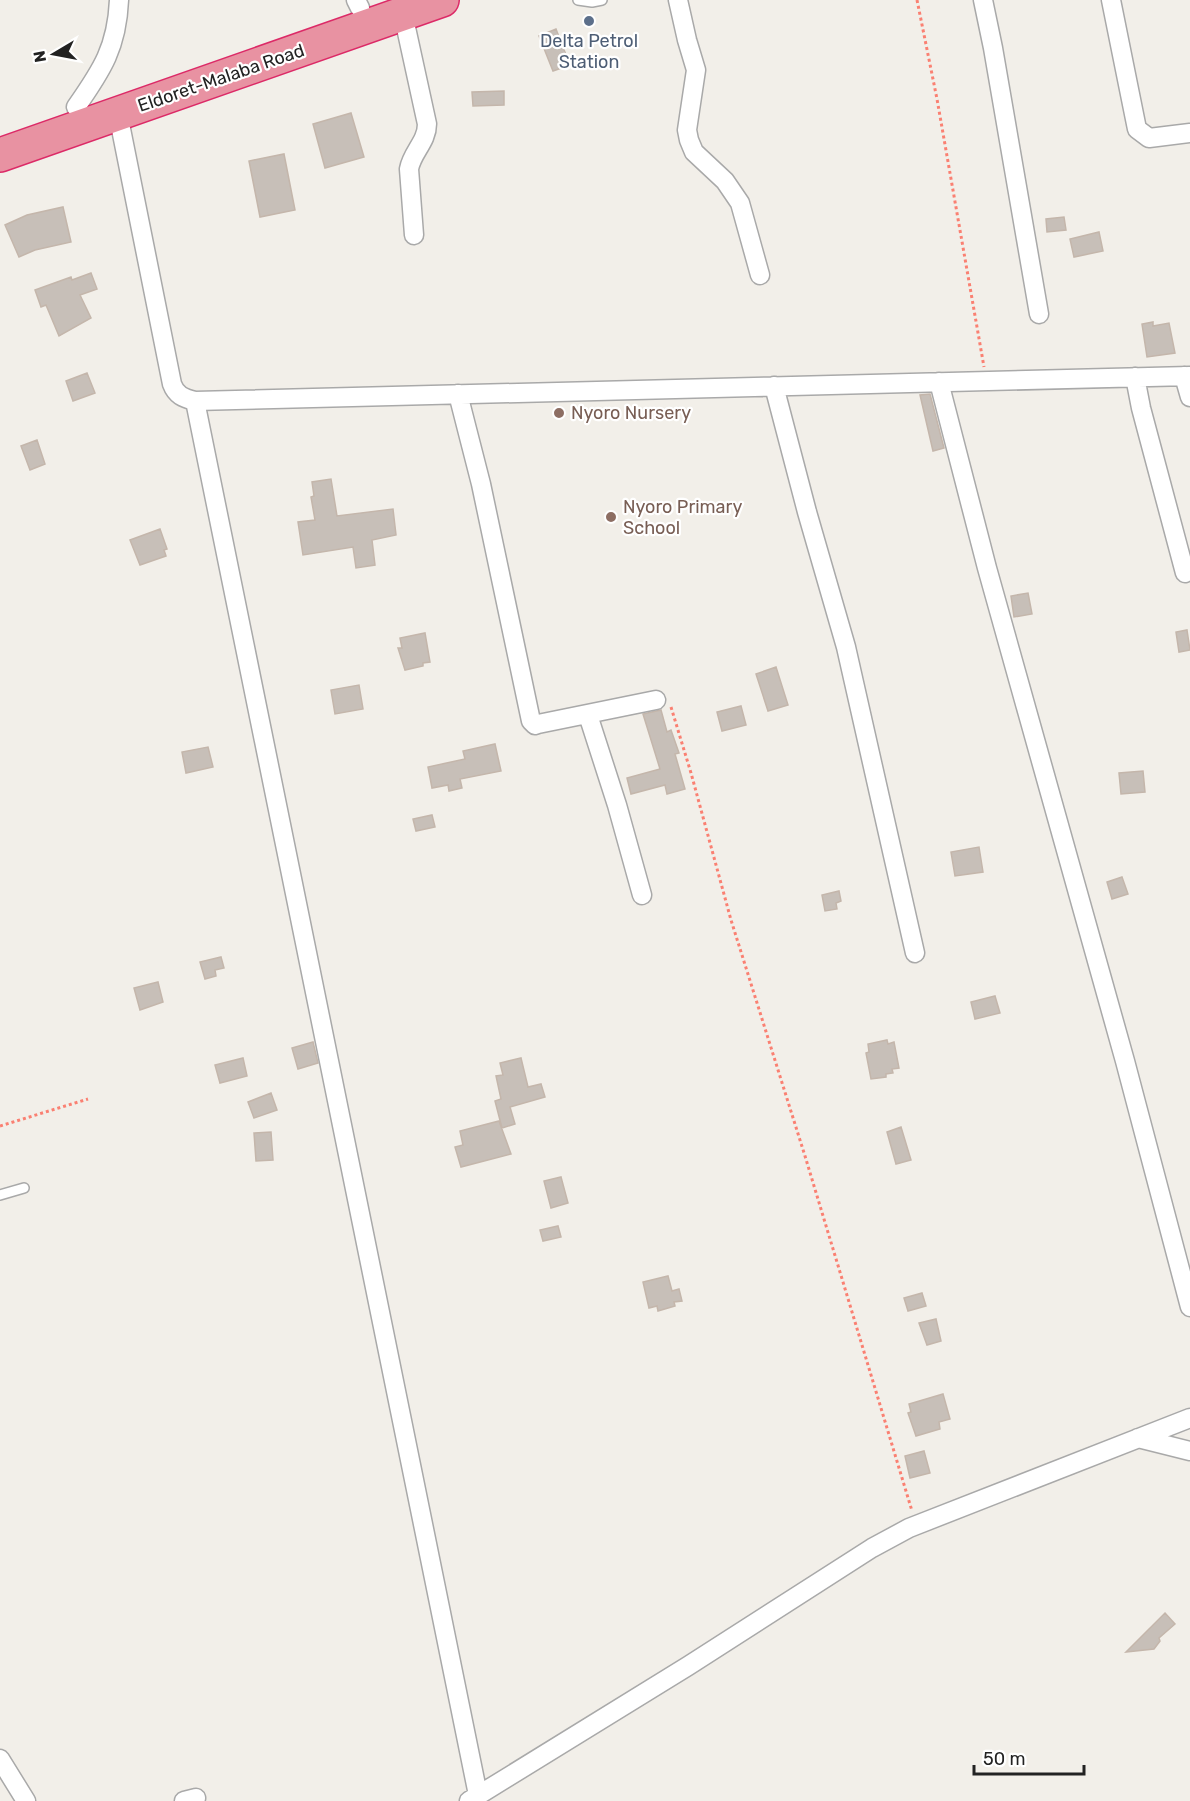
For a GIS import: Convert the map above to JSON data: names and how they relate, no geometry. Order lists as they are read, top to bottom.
{
  "streets": {
    "highway": ["Eldoret-Malaba Road"]
  },
  "places": ["Delta Petrol Station", "Nyoro Nursery", "Nyoro Primary School"],
  "scale_bar": "50 m",
  "north": "left"
}
